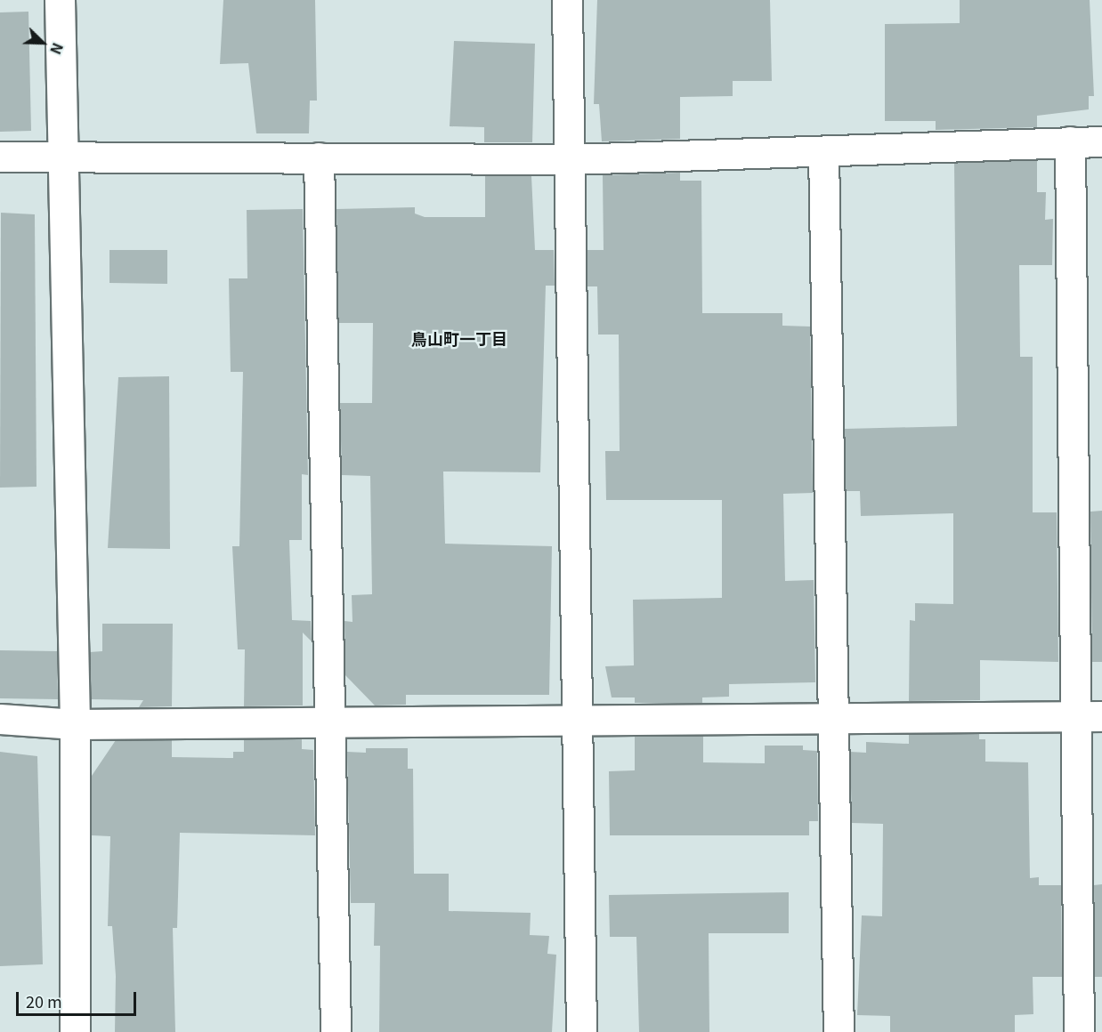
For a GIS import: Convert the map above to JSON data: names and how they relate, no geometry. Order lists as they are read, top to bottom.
{
  "districts": ["鳥山町一丁目"],
  "scale_bar": "20 m",
  "north": "bottom right"
}
